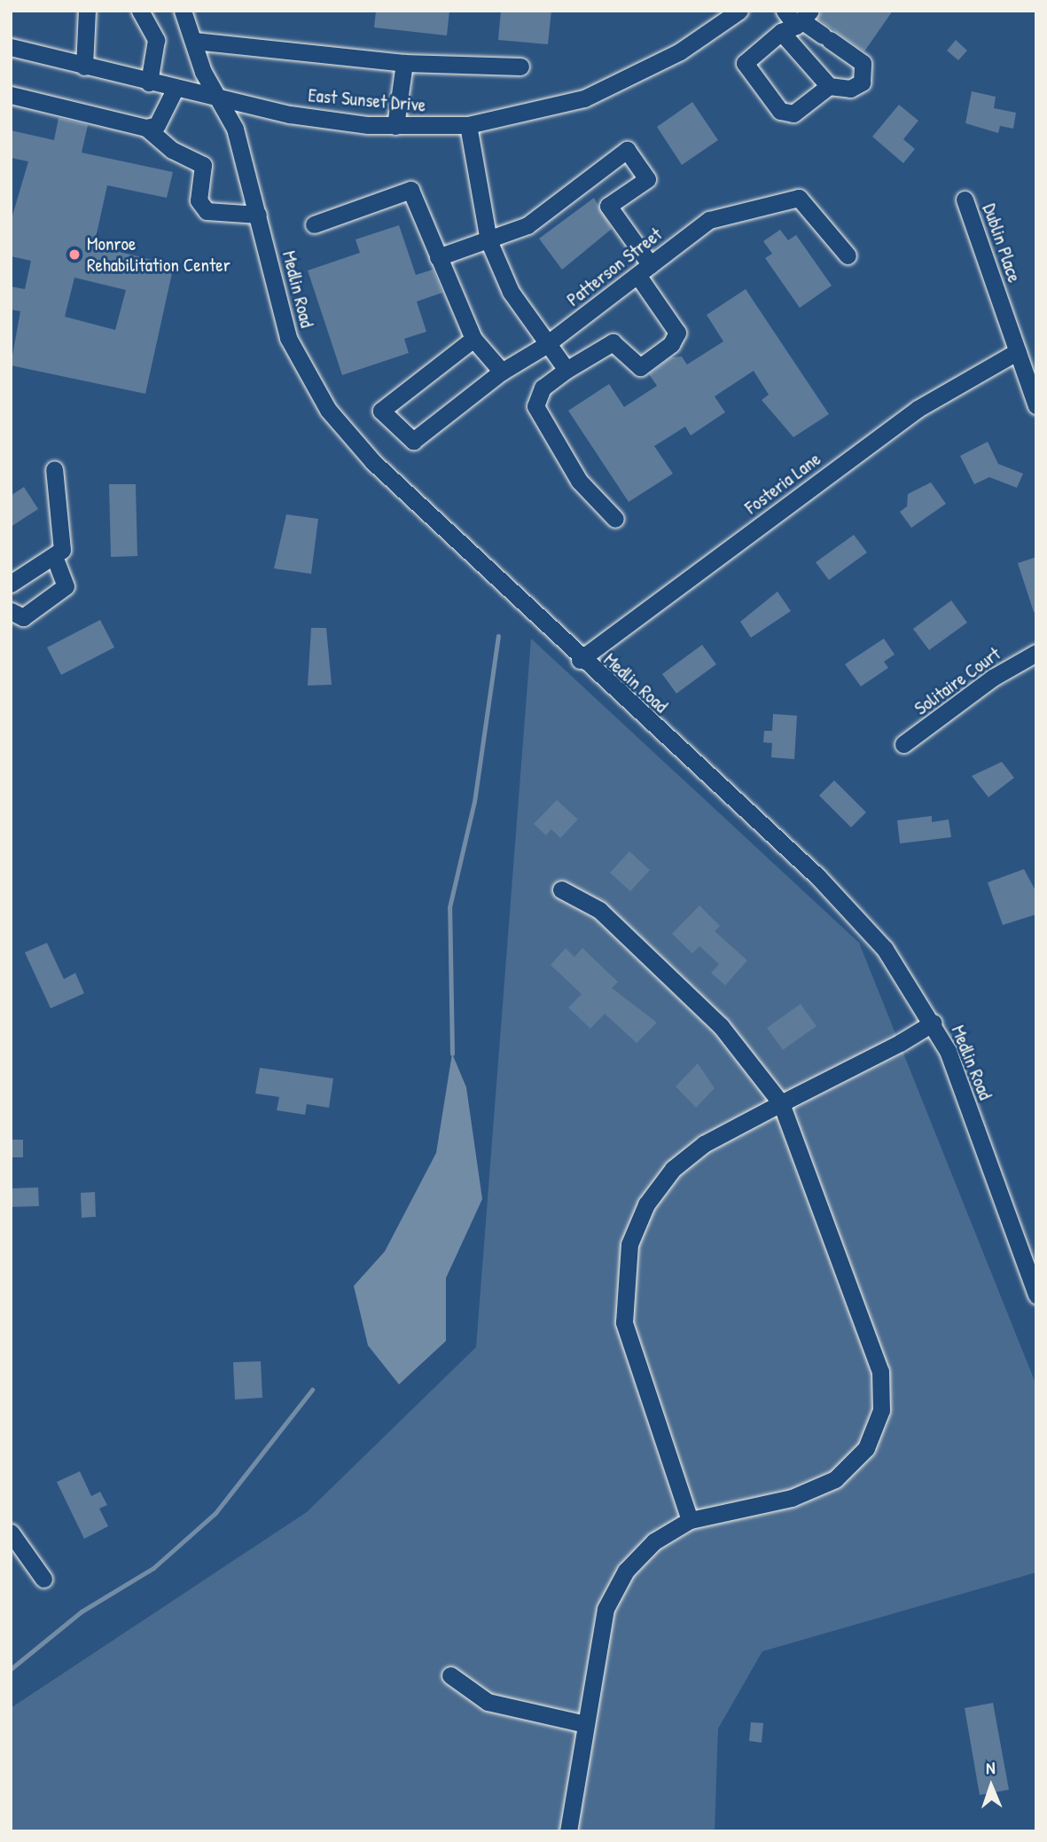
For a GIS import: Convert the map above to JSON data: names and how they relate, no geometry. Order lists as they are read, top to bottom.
{
  "streets": {
    "street": [
      "East Sunset Drive",
      "Dublin Place",
      "Patterson Street",
      "Medlin Road",
      "Fosteria Lane",
      "Solitaire Court"
    ]
  },
  "crossings": [
    ["East Sunset Drive", "Medlin Road"],
    ["Dublin Place", "Fosteria Lane"],
    ["Medlin Road", "Fosteria Lane"]
  ],
  "places": ["Monroe Rehabilitation Center"],
  "north": "top"
}
